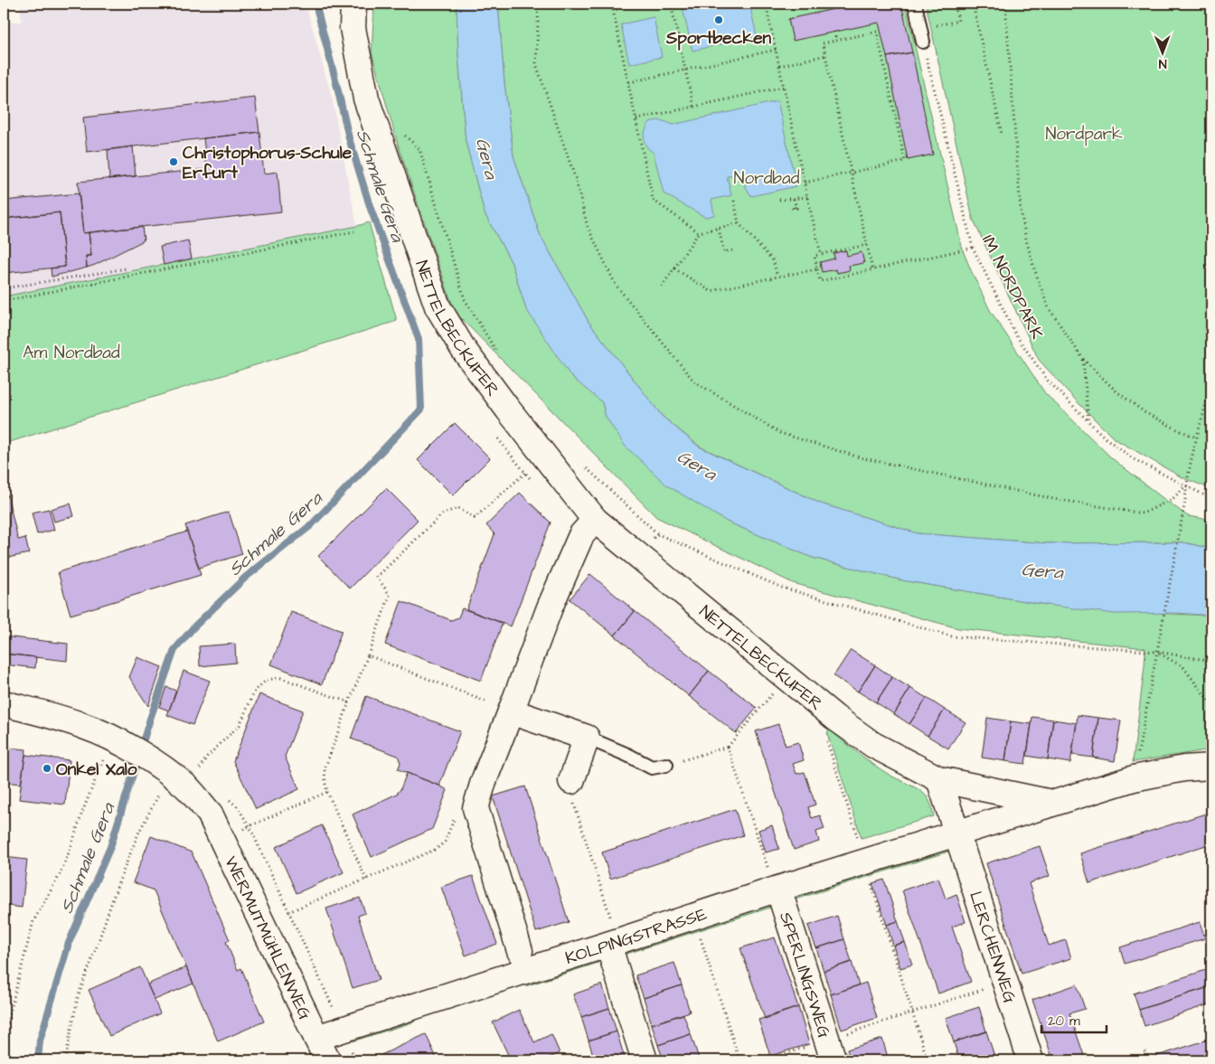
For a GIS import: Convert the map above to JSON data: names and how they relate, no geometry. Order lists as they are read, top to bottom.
{
  "streets": {
    "street": [
      "NETTELBECKUFER",
      "KOLPINGSTRASSE",
      "WERMUTMÜHLENWEG",
      "LERCHENWEG",
      "SPERLINGSWEG"
    ],
    "path": ["IM NORDPARK"]
  },
  "crossings": [
    ["NETTELBECKUFER", "KOLPINGSTRASSE"],
    ["NETTELBECKUFER", "LERCHENWEG"],
    ["KOLPINGSTRASSE", "WERMUTMÜHLENWEG"],
    ["KOLPINGSTRASSE", "LERCHENWEG"],
    ["KOLPINGSTRASSE", "SPERLINGSWEG"]
  ],
  "water": ["Gera", "Schmale Gera"],
  "parks": ["Nordpark", "Nordbad", "Am Nordbad"],
  "places": ["Sportbecken", "Christophorus-Schule Erfurt", "Onkel Xalo"],
  "scale_bar": "20 m",
  "north": "bottom"
}
